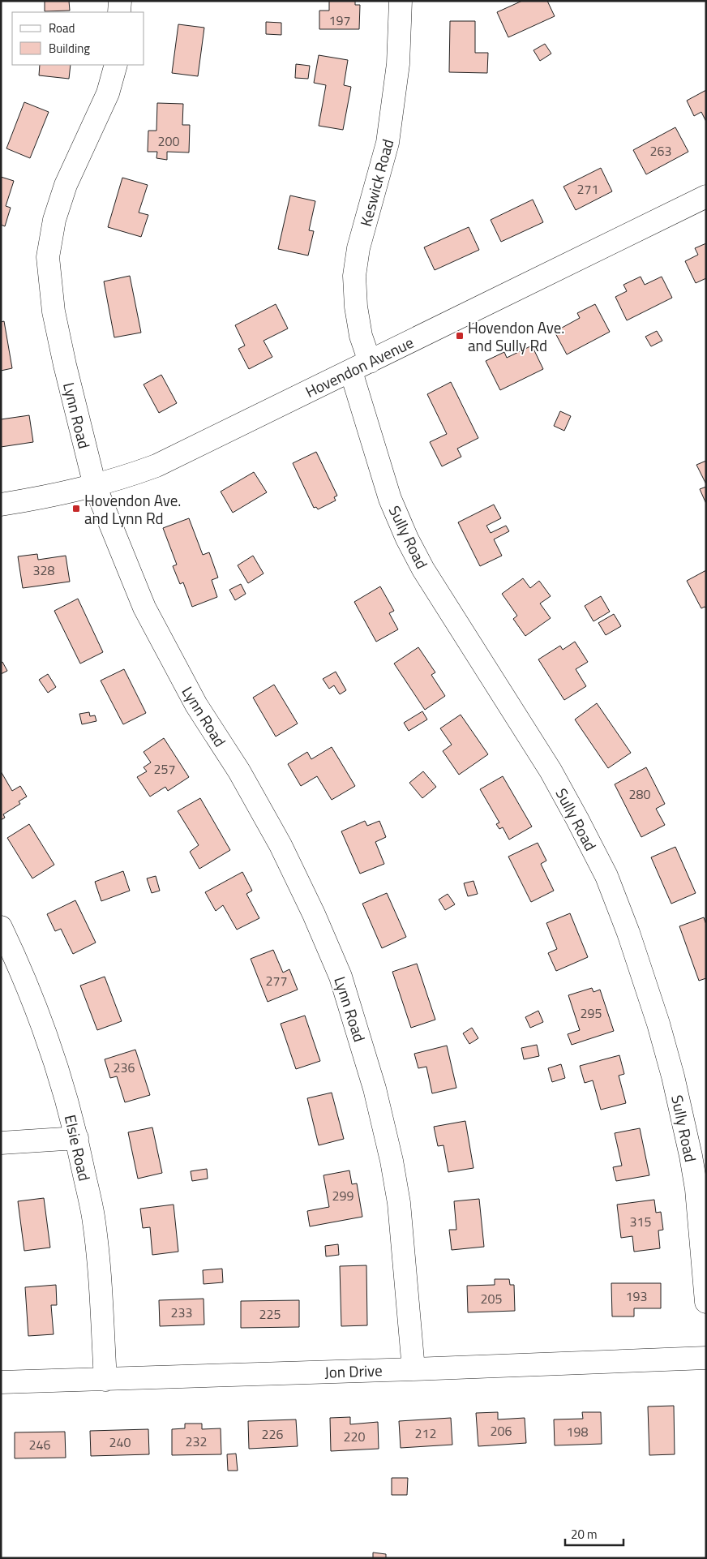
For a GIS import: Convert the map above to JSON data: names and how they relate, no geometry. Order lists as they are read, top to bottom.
{
  "streets": {
    "street": [
      "Keswick Road",
      "Hovendon Avenue",
      "Lynn Road",
      "Sully Road",
      "Elsie Road",
      "Jon Drive"
    ]
  },
  "crossings": [
    ["Keswick Road", "Hovendon Avenue"],
    ["Keswick Road", "Sully Road"],
    ["Hovendon Avenue", "Lynn Road"],
    ["Hovendon Avenue", "Sully Road"],
    ["Lynn Road", "Jon Drive"],
    ["Elsie Road", "Jon Drive"]
  ],
  "places": {
    "transit": ["Hovendon Ave. and Sully Rd", "Hovendon Ave. and Lynn Rd"]
  },
  "house_numbers": [
    "197",
    "200",
    "263",
    "271",
    "328",
    "257",
    "280",
    "277",
    "295",
    "236",
    "299",
    "315",
    "193",
    "205",
    "233",
    "225",
    "206",
    "198",
    "212",
    "226",
    "220",
    "232",
    "240",
    "246"
  ],
  "legend": ["Road", "Building"],
  "scale_bar": "20 m"
}
